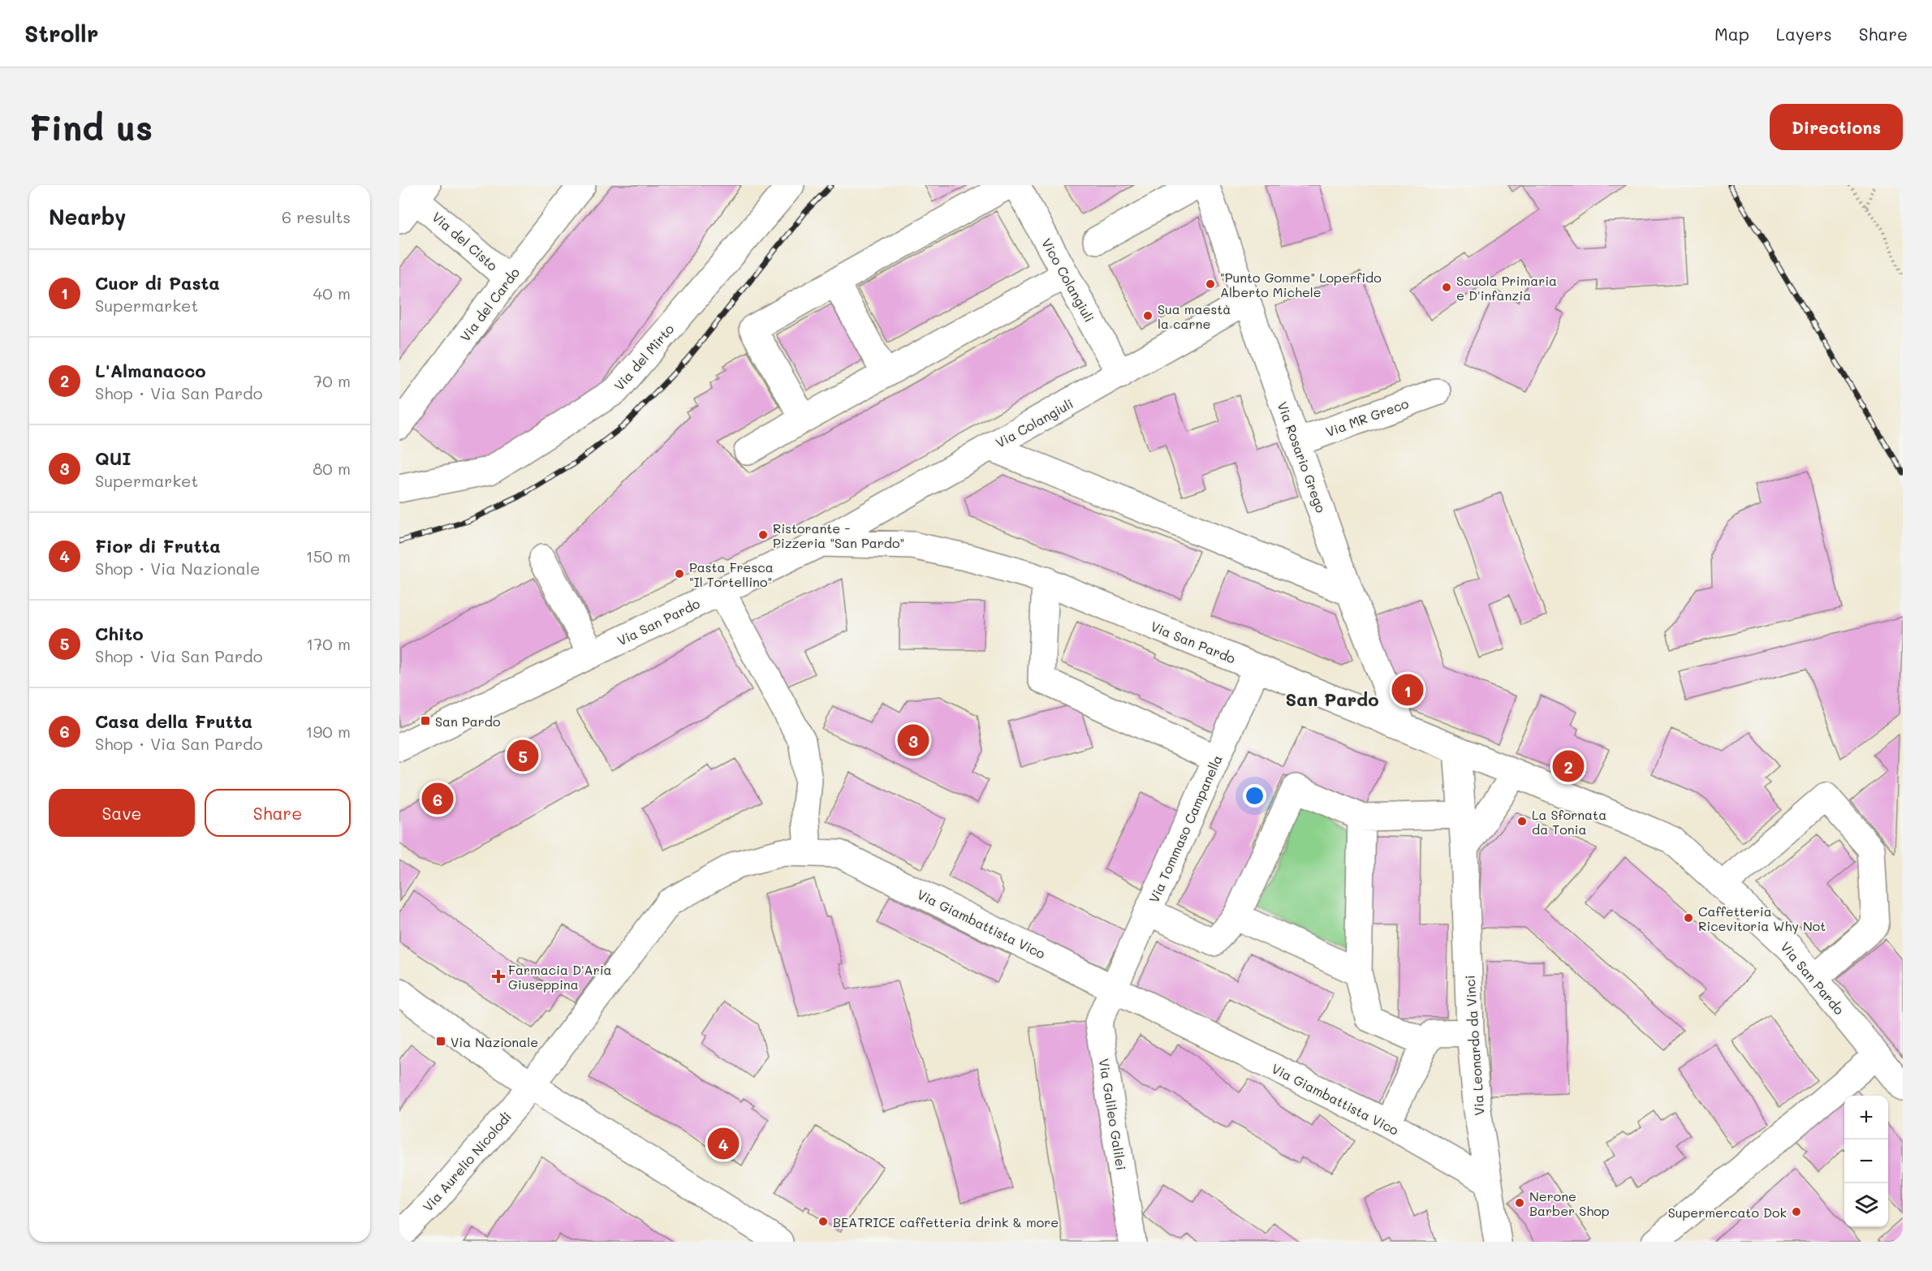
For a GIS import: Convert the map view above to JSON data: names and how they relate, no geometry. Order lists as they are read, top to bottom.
{
  "streets": {
    "street": [
      "Via del Cisto",
      "Vico Colangiuli",
      "Via del Cardo",
      "Via del Mirto",
      "Via MR Greco",
      "Via Colangiuli",
      "Via Rosario Grego",
      "Via San Pardo",
      "Via Tommaso Campanella",
      "Via Giambattista Vico",
      "Via Leonardo da Vinci",
      "Via Galileo Galilei",
      "Via Aurelio Nicolodi"
    ]
  },
  "crossings": [
    ["Via del Cisto", "Via del Cardo"],
    ["Vico Colangiuli", "Via Colangiuli"],
    ["Via MR Greco", "Via Rosario Grego"],
    ["Via Colangiuli", "Via Rosario Grego"],
    ["Via Colangiuli", "Via San Pardo"],
    ["Via Rosario Grego", "Via San Pardo"],
    ["Via San Pardo", "Via Tommaso Campanella"],
    ["Via San Pardo", "Via Leonardo da Vinci"],
    ["Via Tommaso Campanella", "Via Giambattista Vico"],
    ["Via Tommaso Campanella", "Via Galileo Galilei"],
    ["Via Giambattista Vico", "Via Leonardo da Vinci"],
    ["Via Giambattista Vico", "Via Galileo Galilei"],
    ["Via Giambattista Vico", "Via Aurelio Nicolodi"]
  ],
  "districts": ["San Pardo"],
  "places": {
    "other": [
      "\"Punto Gomme\" Loperfido Alberto Michele",
      "Scuola Primaria e D'infanzia",
      "Sua maestà la carne",
      "Ristorante - Pizzeria \"San Pardo\"",
      "Pasta Fresca \"Il Tortellino\"",
      "La Sfornata da Tonia",
      "Caffetteria Ricevitoria Why Not",
      "Nerone Barber Shop",
      "Supermercato Dok",
      "BEATRICE caffetteria drink & more"
    ],
    "transit": ["San Pardo", "Via Nazionale"],
    "health": ["Farmacia D'Aria Giuseppina"]
  },
  "page": {
    "header": "Strollr",
    "nav": ["Map", "Layers", "Share"],
    "buttons": [
      "Directions",
      ["Save", "Share"]
    ],
    "title": "Find us",
    "heading": ["Nearby", "6 results"],
    "list": [
      {
        "mark": "1",
        "name": "Cuor di Pasta",
        "note": "Supermarket",
        "value": "40 m"
      },
      {
        "mark": "2",
        "name": "L'Almanacco",
        "note": "Shop · Via San Pardo",
        "value": "70 m"
      },
      {
        "mark": "3",
        "name": "QUI",
        "note": "Supermarket",
        "value": "80 m"
      },
      {
        "mark": "4",
        "name": "Fior di Frutta",
        "note": "Shop · Via Nazionale",
        "value": "150 m"
      },
      {
        "mark": "5",
        "name": "Chito",
        "note": "Shop · Via San Pardo",
        "value": "170 m"
      },
      {
        "mark": "6",
        "name": "Casa della Frutta",
        "note": "Shop · Via San Pardo",
        "value": "190 m"
      }
    ],
    "pins": [
      "1",
      "3",
      "5",
      "2",
      "6",
      "4"
    ],
    "map_buttons": ["+", "−"]
  }
}
